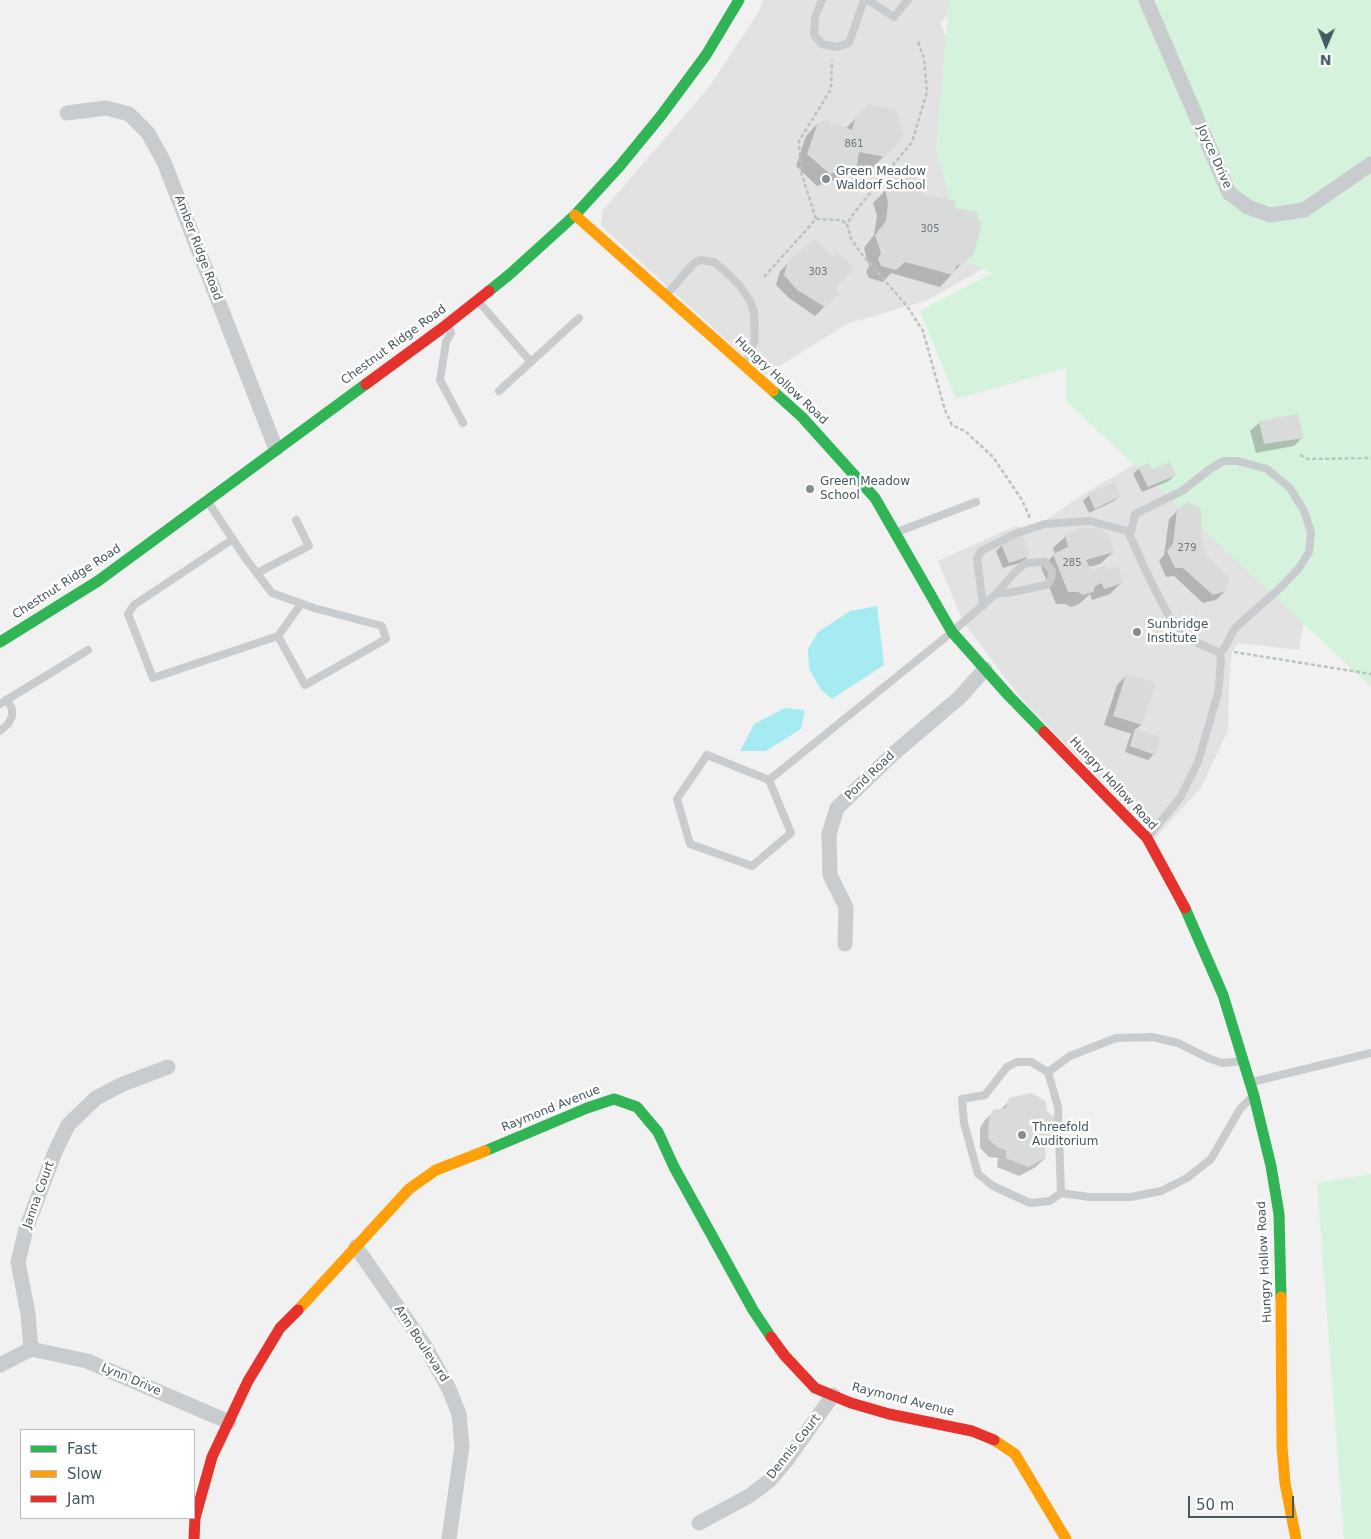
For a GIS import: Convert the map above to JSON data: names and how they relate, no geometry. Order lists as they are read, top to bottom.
{
  "streets": {
    "street": [
      "Joyce Drive",
      "Amber Ridge Road",
      "Chestnut Ridge Road",
      "Hungry Hollow Road",
      "Pond Road",
      "Raymond Avenue",
      "Janna Court",
      "Ann Boulevard",
      "Lynn Drive",
      "Dennis Court"
    ]
  },
  "crossings": [
    ["Amber Ridge Road", "Chestnut Ridge Road"],
    ["Chestnut Ridge Road", "Hungry Hollow Road"],
    ["Hungry Hollow Road", "Pond Road"],
    ["Raymond Avenue", "Ann Boulevard"],
    ["Raymond Avenue", "Lynn Drive"],
    ["Raymond Avenue", "Dennis Court"],
    ["Janna Court", "Lynn Drive"]
  ],
  "places": [
    "Green Meadow Waldorf School",
    "Green Meadow School",
    "Sunbridge Institute",
    "Threefold Auditorium"
  ],
  "house_numbers": [
    "861",
    "305",
    "303",
    "279",
    "285"
  ],
  "legend": ["Fast", "Slow", "Jam"],
  "scale_bar": "50 m",
  "north": "bottom"
}
